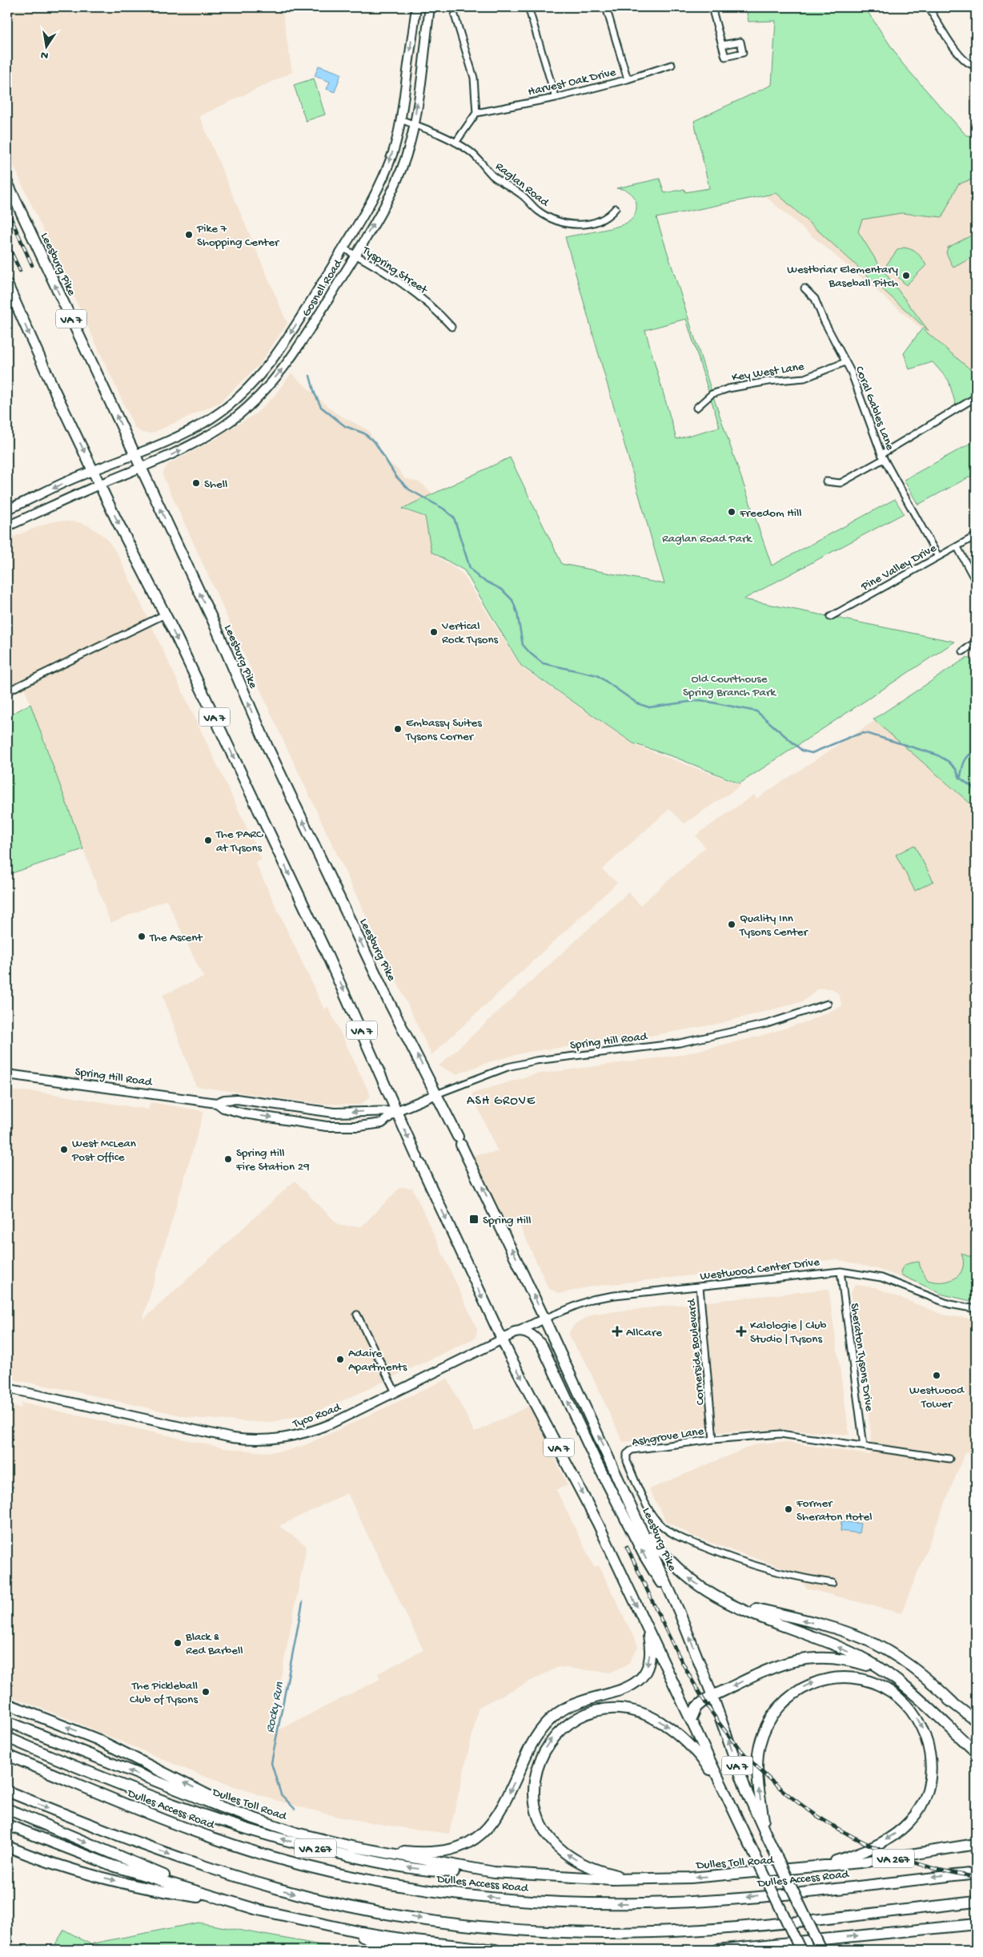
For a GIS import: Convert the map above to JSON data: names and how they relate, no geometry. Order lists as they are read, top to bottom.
{
  "streets": {
    "highway": [
      "Leesburg Pike",
      "VA 7",
      "Dulles Toll Road",
      "Dulles Access Road",
      "VA 267"
    ],
    "main road": ["Gosnell Road", "Spring Hill Road", "Tyco Road"],
    "street": [
      "Harvest Oak Drive",
      "Raglan Road",
      "Tyspring Street",
      "Key West Lane",
      "Coral Gables Lane",
      "Pine Valley Drive",
      "Westwood Center Drive",
      "Cornerside Boulevard",
      "Sheraton Tysons Drive",
      "Ashgrove Lane"
    ]
  },
  "crossings": [
    ["Raglan Road", "Gosnell Road"],
    ["Leesburg Pike", "Gosnell Road"],
    ["Leesburg Pike", "Spring Hill Road"],
    ["Leesburg Pike", "Westwood Center Drive"],
    ["Leesburg Pike", "Tyco Road"],
    ["Tyspring Street", "Gosnell Road"],
    ["Gosnell Road", "VA 7"],
    ["VA 7", "Spring Hill Road"],
    ["VA 7", "Tyco Road"],
    ["Key West Lane", "Coral Gables Lane"],
    ["Coral Gables Lane", "Pine Valley Drive"],
    ["Westwood Center Drive", "Cornerside Boulevard"],
    ["Westwood Center Drive", "Sheraton Tysons Drive"],
    ["Westwood Center Drive", "Tyco Road"],
    ["Cornerside Boulevard", "Ashgrove Lane"],
    ["Sheraton Tysons Drive", "Ashgrove Lane"]
  ],
  "districts": ["ASH GROVE"],
  "water": ["Rocky Run"],
  "parks": ["Raglan Road Park", "Old Courthouse Spring Branch Park"],
  "places": {
    "other": [
      "Pike 7 Shopping Center",
      "Westbriar Elementary Baseball Pitch",
      "Shell",
      "Freedom Hill",
      "Vertical Rock Tysons",
      "Embassy Suites Tysons Corner",
      "The PARC at Tysons",
      "Quality Inn Tysons Center",
      "The Ascent",
      "West McLean Post Office",
      "Spring Hill Fire Station 29",
      "Adaire Apartments",
      "Westwood Tower",
      "Former Sheraton Hotel",
      "Black & Red Barbell",
      "The Pickleball Club of Tysons"
    ],
    "transit": ["Spring Hill"],
    "health": ["AllCare", "Kalologie | Club Studio | Tysons"]
  },
  "north": "bottom"
}
